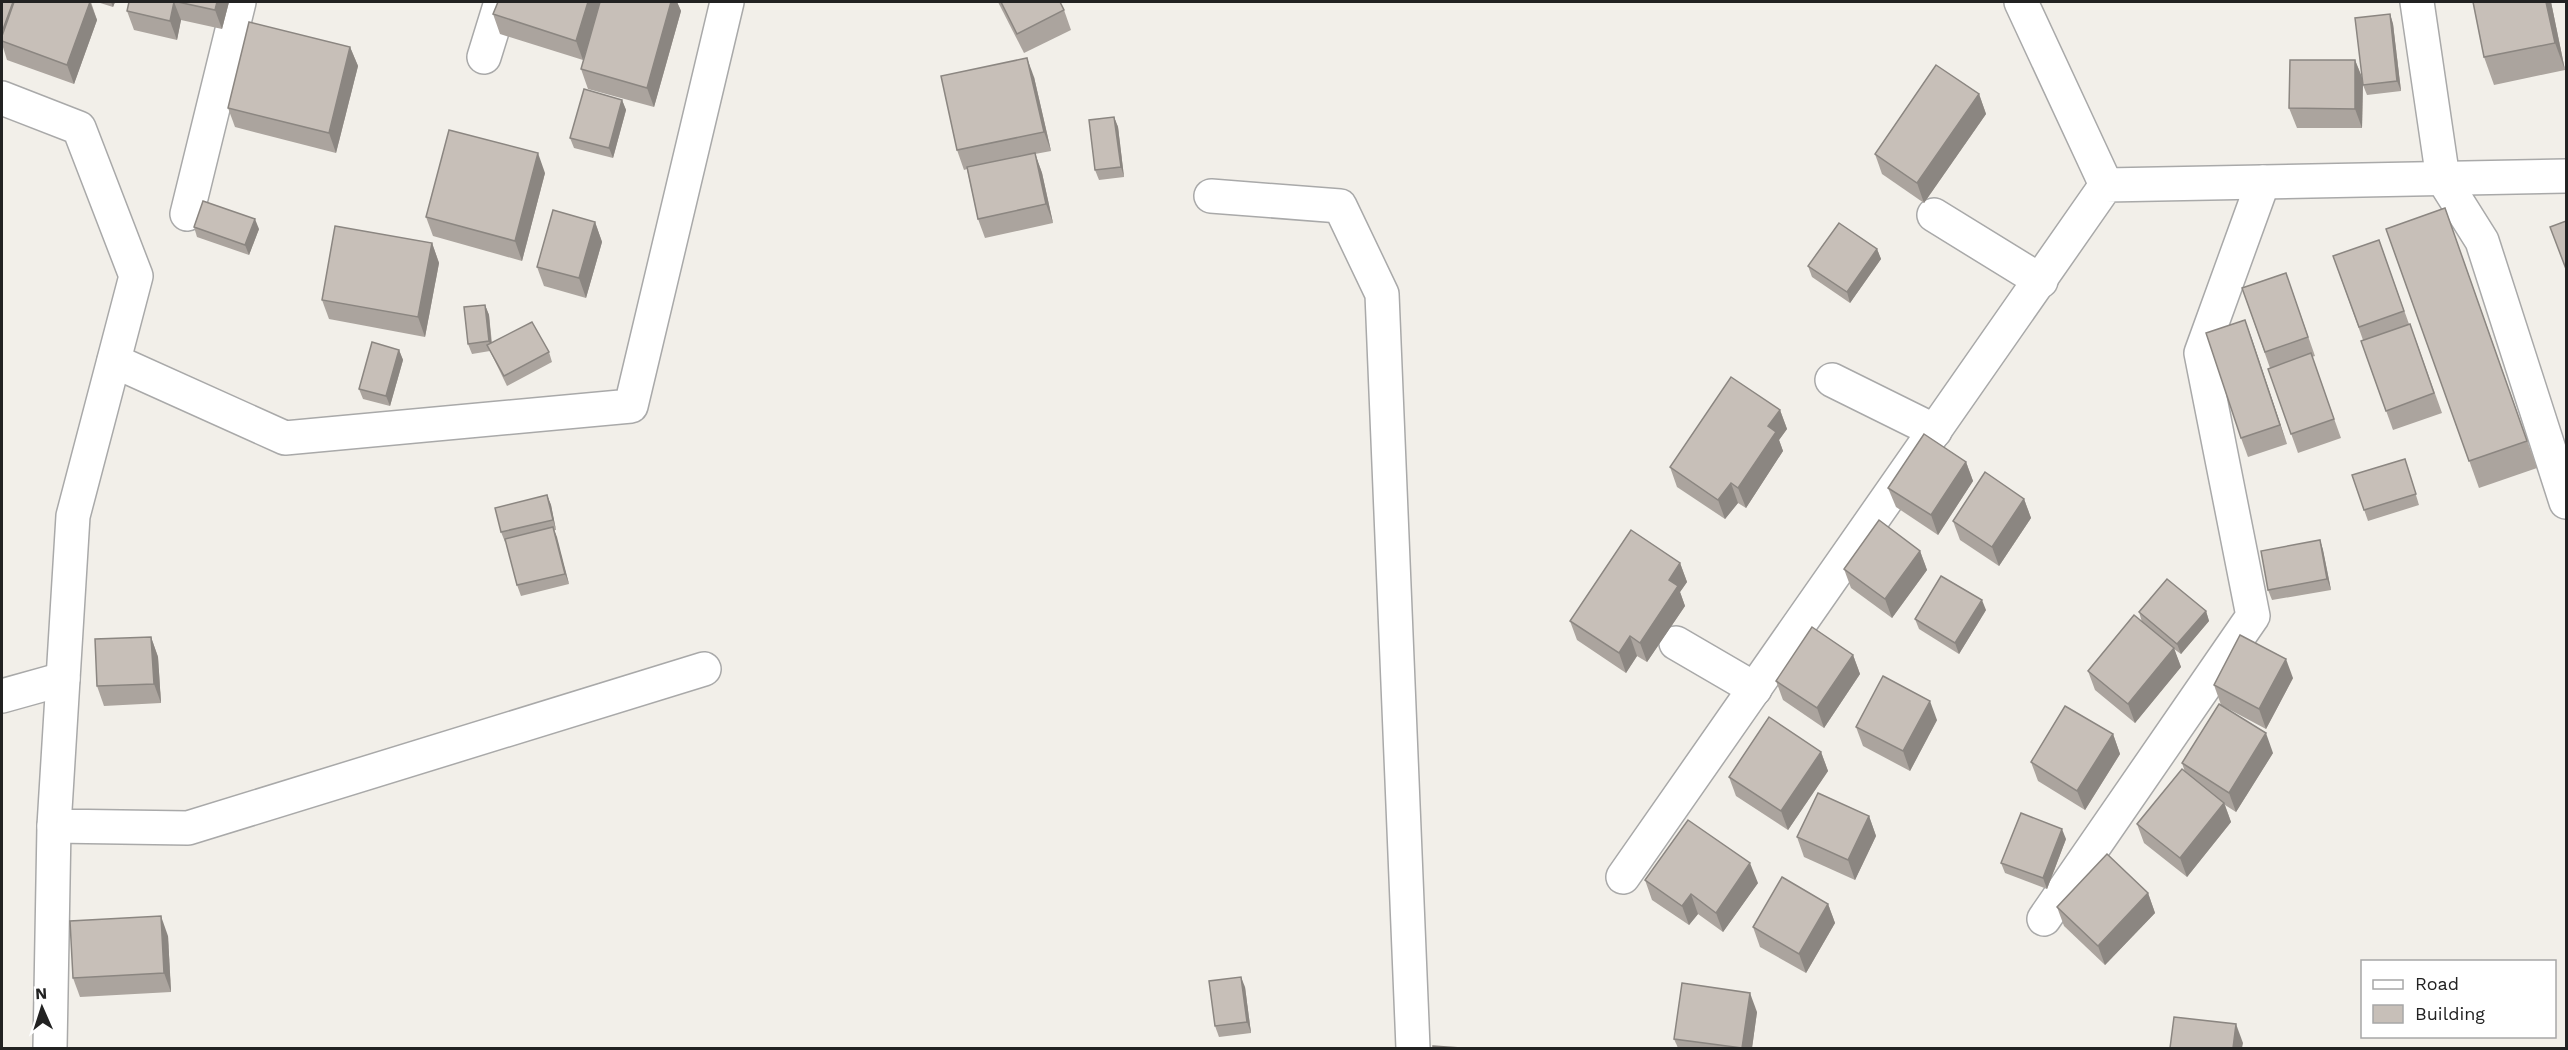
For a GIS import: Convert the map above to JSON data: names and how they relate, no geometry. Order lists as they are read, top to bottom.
{
  "legend": ["Road", "Building"],
  "north": "top"
}
